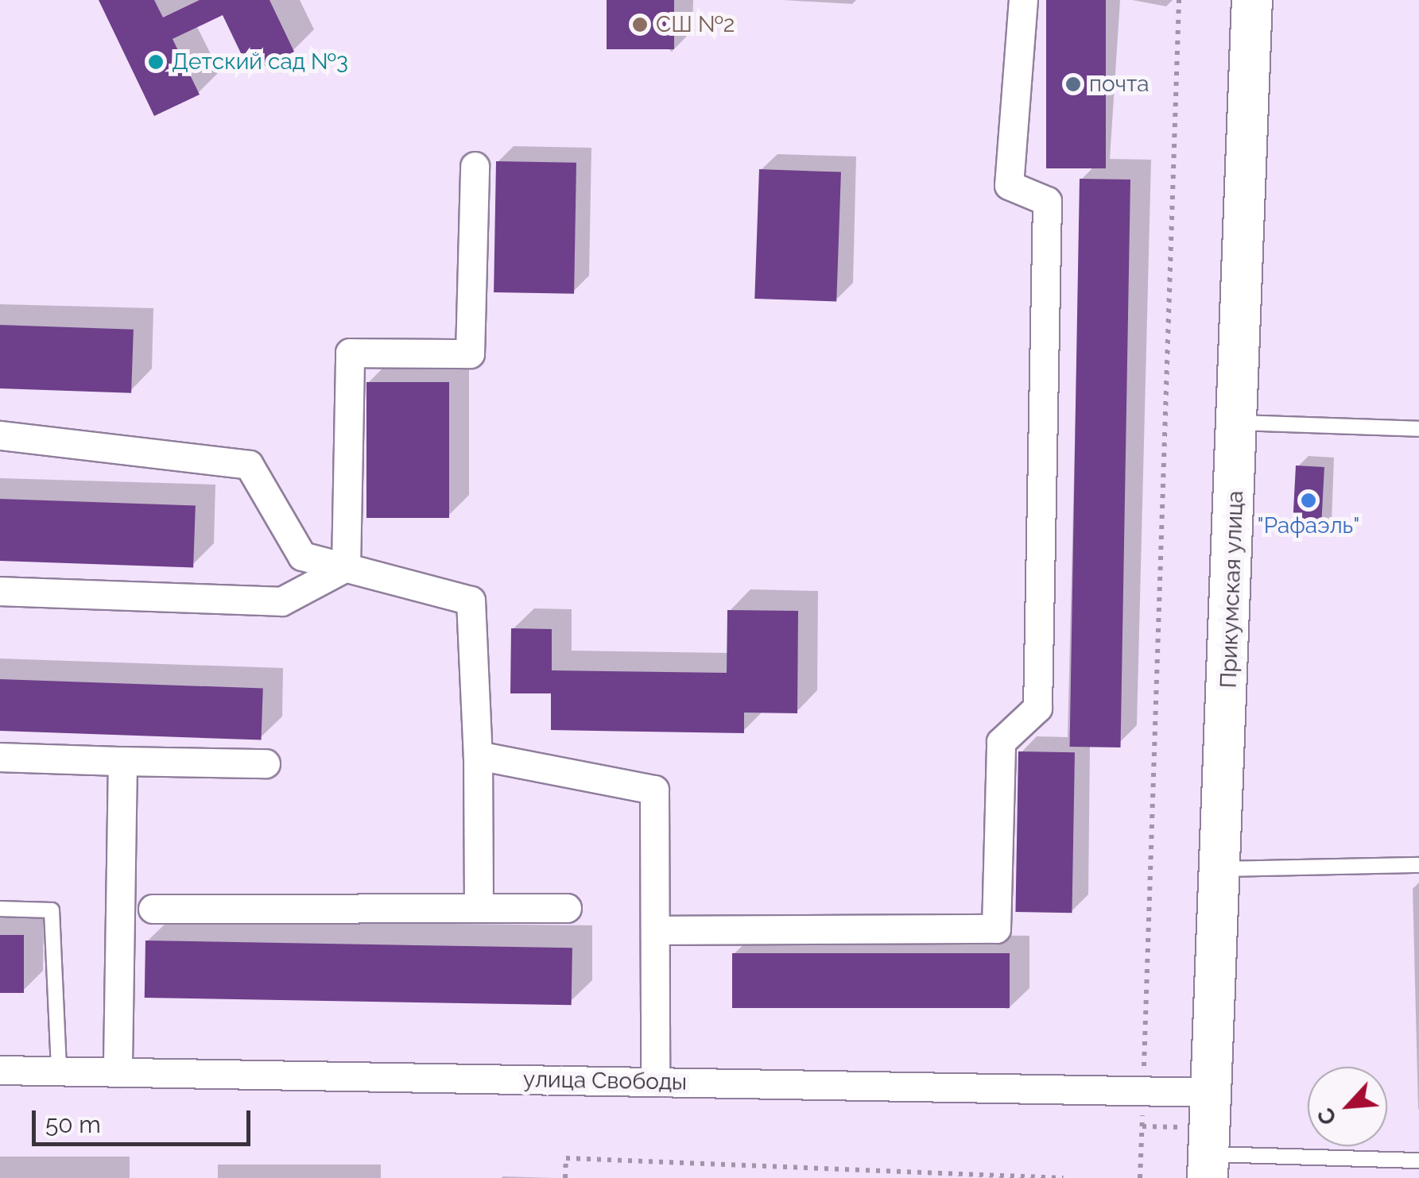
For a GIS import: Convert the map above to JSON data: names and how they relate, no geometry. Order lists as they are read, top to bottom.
{
  "streets": {
    "main road": ["Прикумская улица"],
    "street": ["улица Свободы"]
  },
  "crossings": [
    ["Прикумская улица", "улица Свободы"]
  ],
  "places": [
    "СШ №2",
    "Детский сад №3",
    "почта",
    "\"Рафаэль\""
  ],
  "scale_bar": "50 m",
  "north": "bottom left"
}
